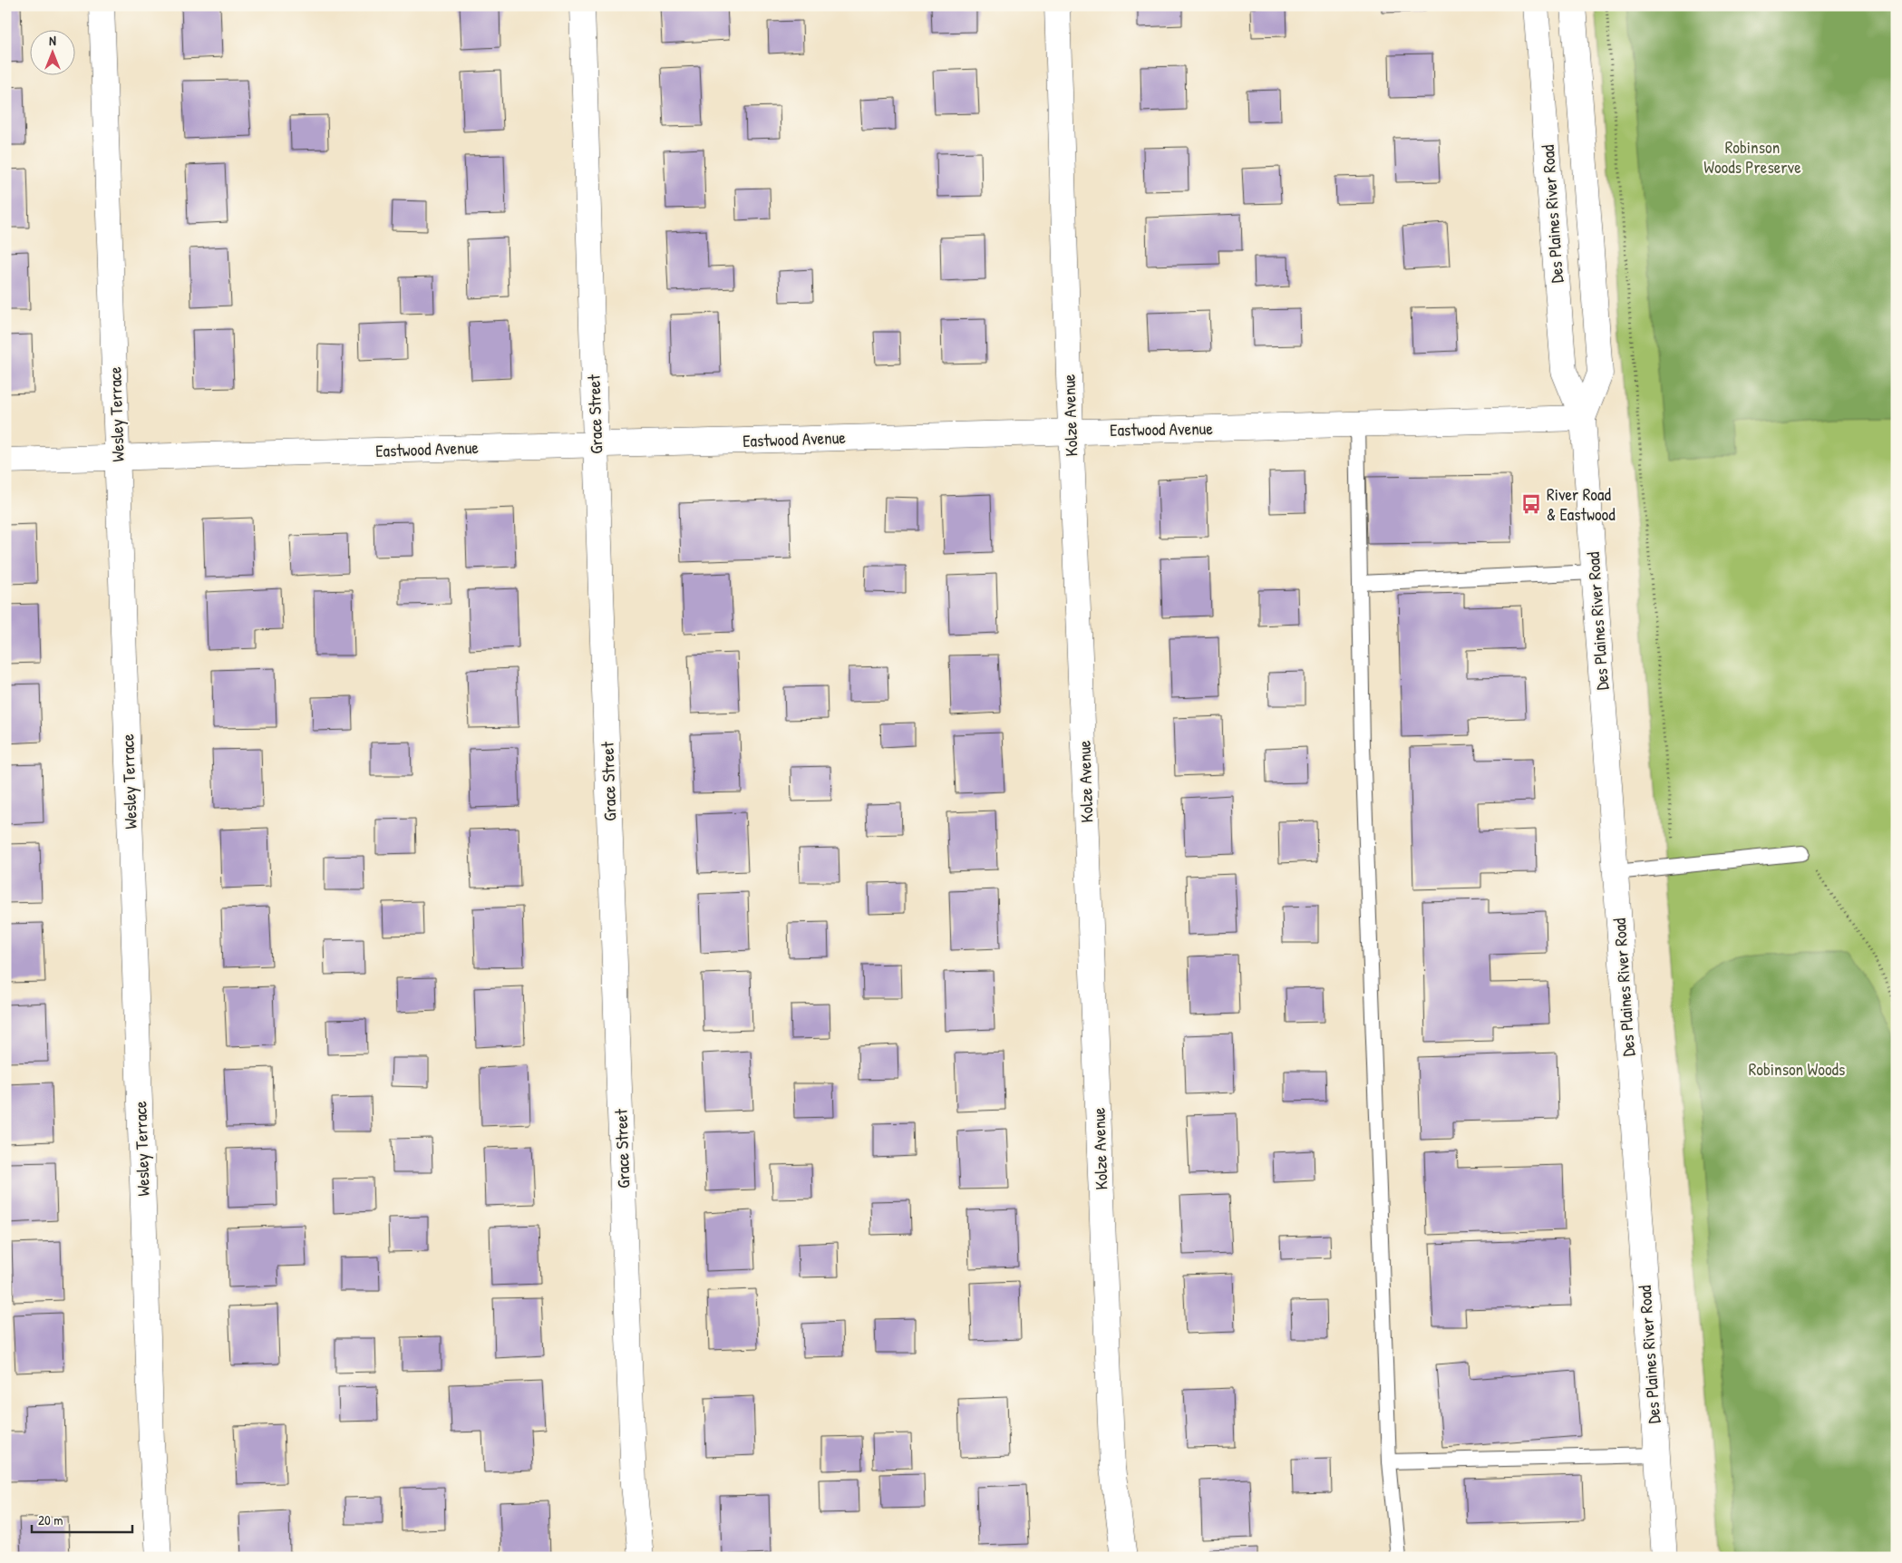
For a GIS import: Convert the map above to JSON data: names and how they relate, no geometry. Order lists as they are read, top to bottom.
{
  "streets": {
    "street": [
      "Des Plaines River Road",
      "Wesley Terrace",
      "Grace Street",
      "Kolze Avenue",
      "Eastwood Avenue"
    ]
  },
  "crossings": [
    ["Des Plaines River Road", "Eastwood Avenue"],
    ["Wesley Terrace", "Eastwood Avenue"],
    ["Grace Street", "Eastwood Avenue"],
    ["Kolze Avenue", "Eastwood Avenue"]
  ],
  "parks": ["Robinson Woods Preserve", "Robinson Woods"],
  "places": {
    "bus stop": ["River Road & Eastwood"]
  },
  "scale_bar": "20 m",
  "north": "top"
}
